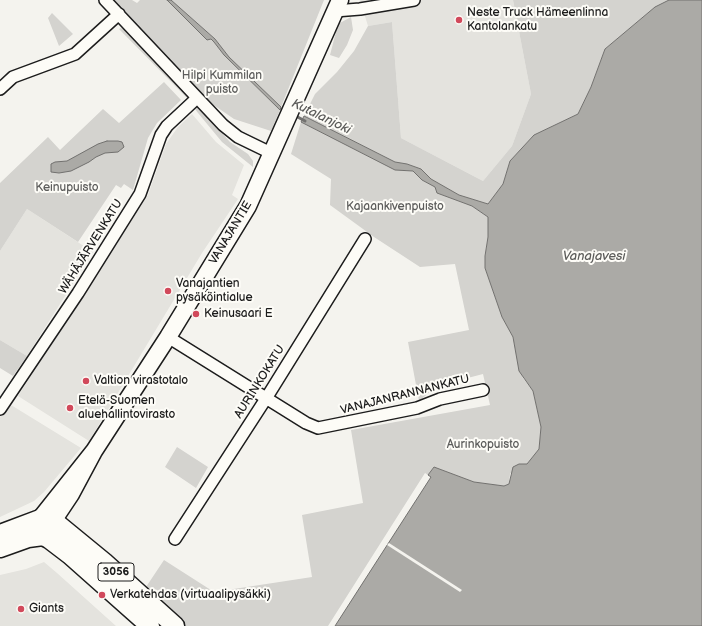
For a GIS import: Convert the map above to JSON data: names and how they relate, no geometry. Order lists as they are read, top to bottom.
{
  "streets": {
    "main road": ["3056"],
    "street": [
      "VANAJANTIE",
      "WÄHÄJÄRVENKATU",
      "AURINKOKATU",
      "VANAJANRANNANKATU"
    ]
  },
  "crossings": [
    ["VANAJANTIE", "VANAJANRANNANKATU"],
    ["VANAJANTIE", "3056"],
    ["AURINKOKATU", "VANAJANRANNANKATU"]
  ],
  "water": ["Kutalanjoki", "Vanajavesi"],
  "parks": [
    "Hilpi Kummilan puisto",
    "Keinupuisto",
    "Kajaankivenpuisto",
    "Aurinkopuisto"
  ],
  "places": [
    "Neste Truck Hämeenlinna Kantolankatu",
    "Vanajantien pysäköintialue",
    "Keinusaari E",
    "Valtion virastotalo",
    "Etelä-Suomen aluehallintovirasto",
    "Verkatehdas (virtuaalipysäkki)",
    "Giants"
  ]
}
